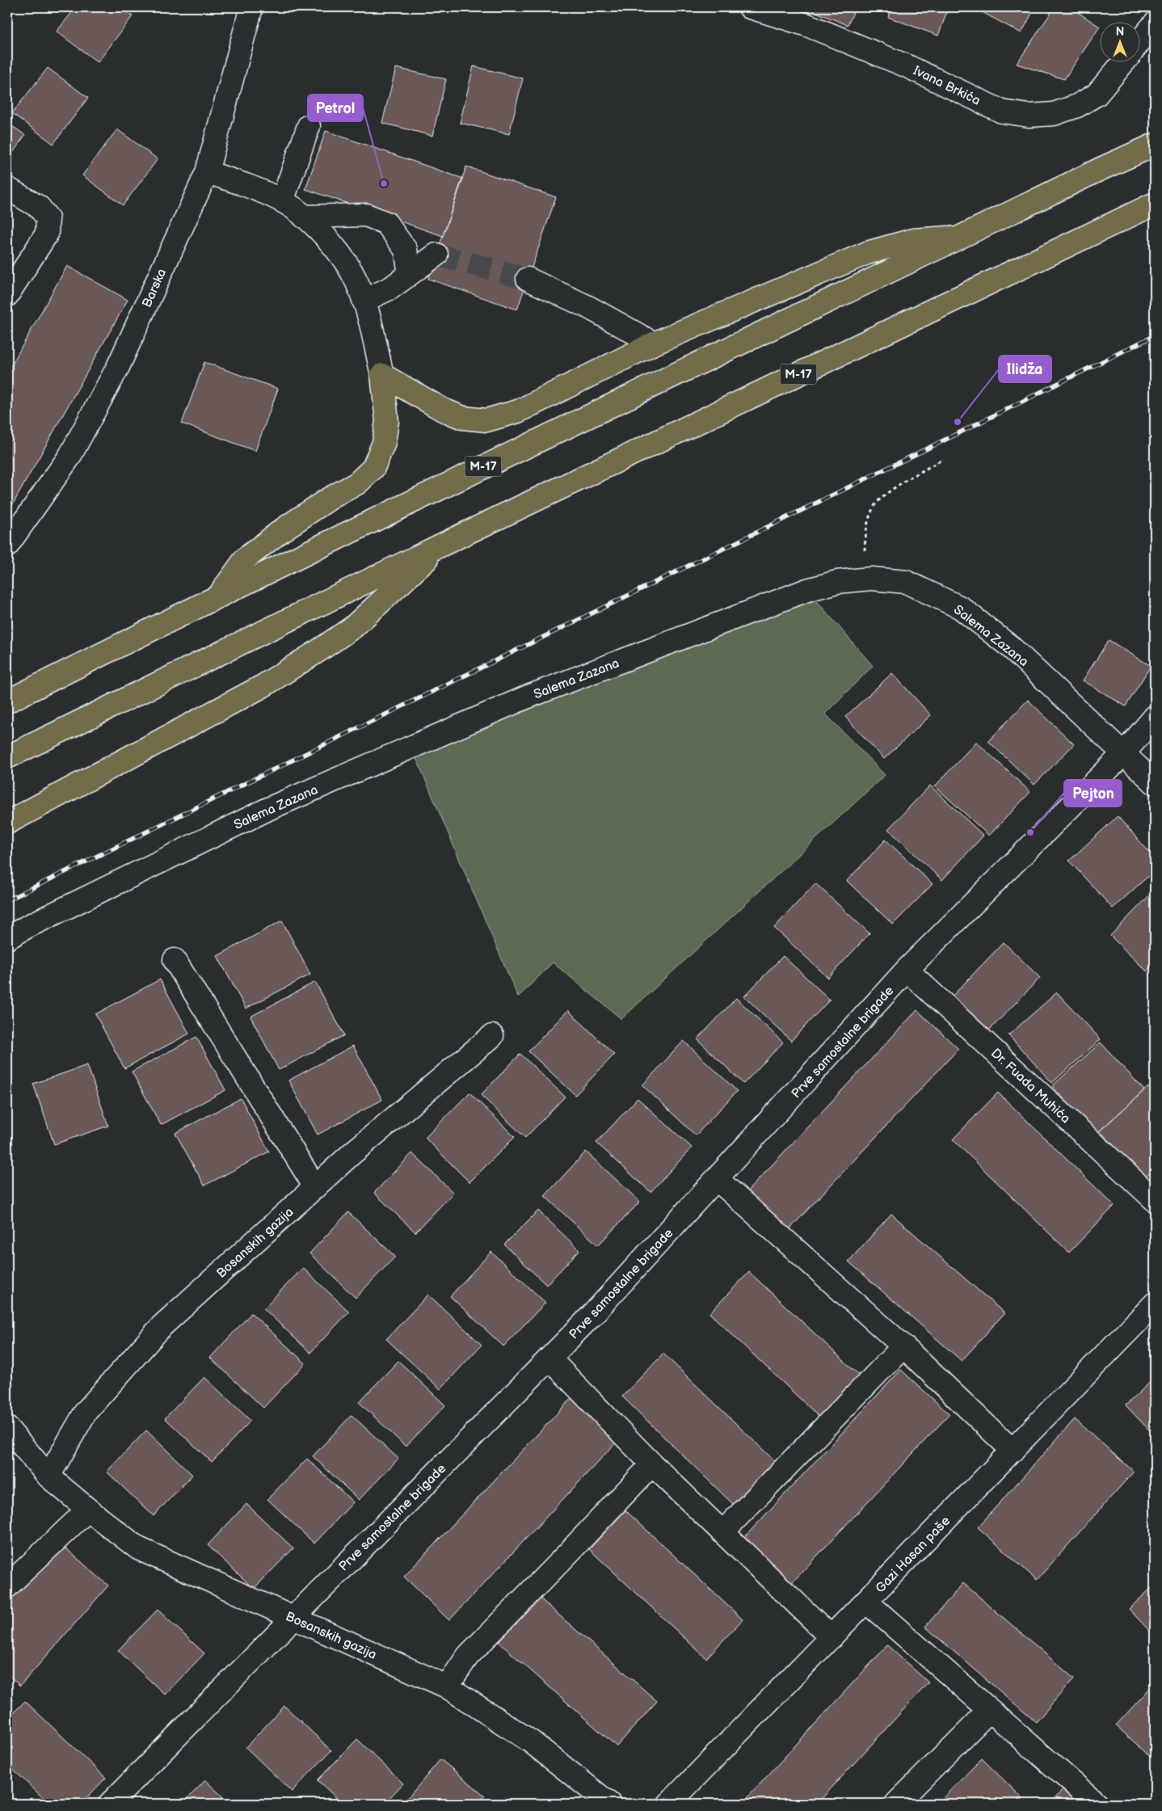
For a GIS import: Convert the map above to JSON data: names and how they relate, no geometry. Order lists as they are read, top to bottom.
{
  "streets": {
    "highway": ["M-17"],
    "street": [
      "Ivana Brkića",
      "Barska",
      "Salema Zazana",
      "Prve samostalne brigade",
      "Dr. Fuada Muhića",
      "Bosanskih gazija",
      "Gazi Hasan paše"
    ]
  },
  "crossings": [
    ["Salema Zazana", "Prve samostalne brigade"],
    ["Prve samostalne brigade", "Dr. Fuada Muhića"],
    ["Prve samostalne brigade", "Bosanskih gazija"]
  ],
  "places": ["Petrol", "Ilidža", "Pejton"],
  "north": "top"
}
